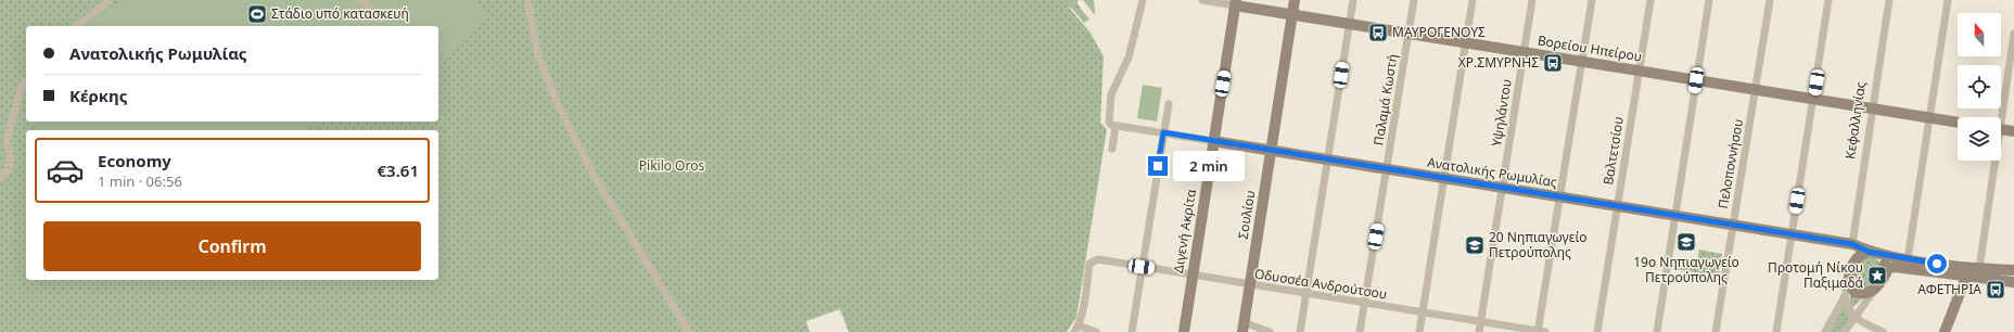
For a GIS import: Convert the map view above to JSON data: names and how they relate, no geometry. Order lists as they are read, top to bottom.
{
  "streets": {
    "street": [
      "Βορείου Ηπείρου",
      "Παλαμά Κωστή",
      "Υψηλάντου",
      "Κεφαλληνίας",
      "Βαλτετσίου",
      "Πελοποννήσου",
      "Ανατολικής Ρωμυλίας",
      "Σουλίου",
      "Διγενή Ακρίτα",
      "Οδυσσέα Ανδρούτσου"
    ]
  },
  "crossings": [
    ["Βορείου Ηπείρου", "Παλαμά Κωστή"],
    ["Βορείου Ηπείρου", "Υψηλάντου"],
    ["Βορείου Ηπείρου", "Κεφαλληνίας"],
    ["Βορείου Ηπείρου", "Βαλτετσίου"],
    ["Βορείου Ηπείρου", "Πελοποννήσου"],
    ["Βορείου Ηπείρου", "Σουλίου"],
    ["Βορείου Ηπείρου", "Διγενή Ακρίτα"],
    ["Παλαμά Κωστή", "Ανατολικής Ρωμυλίας"],
    ["Παλαμά Κωστή", "Οδυσσέα Ανδρούτσου"],
    ["Υψηλάντου", "Ανατολικής Ρωμυλίας"],
    ["Υψηλάντου", "Οδυσσέα Ανδρούτσου"],
    ["Κεφαλληνίας", "Ανατολικής Ρωμυλίας"],
    ["Βαλτετσίου", "Ανατολικής Ρωμυλίας"],
    ["Πελοποννήσου", "Ανατολικής Ρωμυλίας"],
    ["Ανατολικής Ρωμυλίας", "Σουλίου"],
    ["Ανατολικής Ρωμυλίας", "Διγενή Ακρίτα"],
    ["Σουλίου", "Οδυσσέα Ανδρούτσου"],
    ["Διγενή Ακρίτα", "Οδυσσέα Ανδρούτσου"]
  ],
  "parks": ["Pikilo Oros"],
  "places": {
    "sports": ["Στάδιο υπό κατασκευή"],
    "bus stop": ["ΜΑΥΡΟΓΕΝΟΥΣ", "ΧΡ.ΣΜΥΡΝΗΣ", "ΑΦΕΤΗΡΙΑ"],
    "school or university": ["19ο Νηπιαγωγείο Πετρούπολης", "20 Νηπιαγωγείο Πετρούπολης"],
    "place": ["Προτομή Νίκου Παξιμαδά"]
  },
  "north": "top",
  "page": {
    "banner": ["Ανατολικής Ρωμυλίας", "Κέρκης"],
    "list": [
      {
        "name": "Economy",
        "note": "1 min · 06:56",
        "value": "€3.61"
      }
    ],
    "bubble": "2 min",
    "buttons": "Confirm"
  }
}
